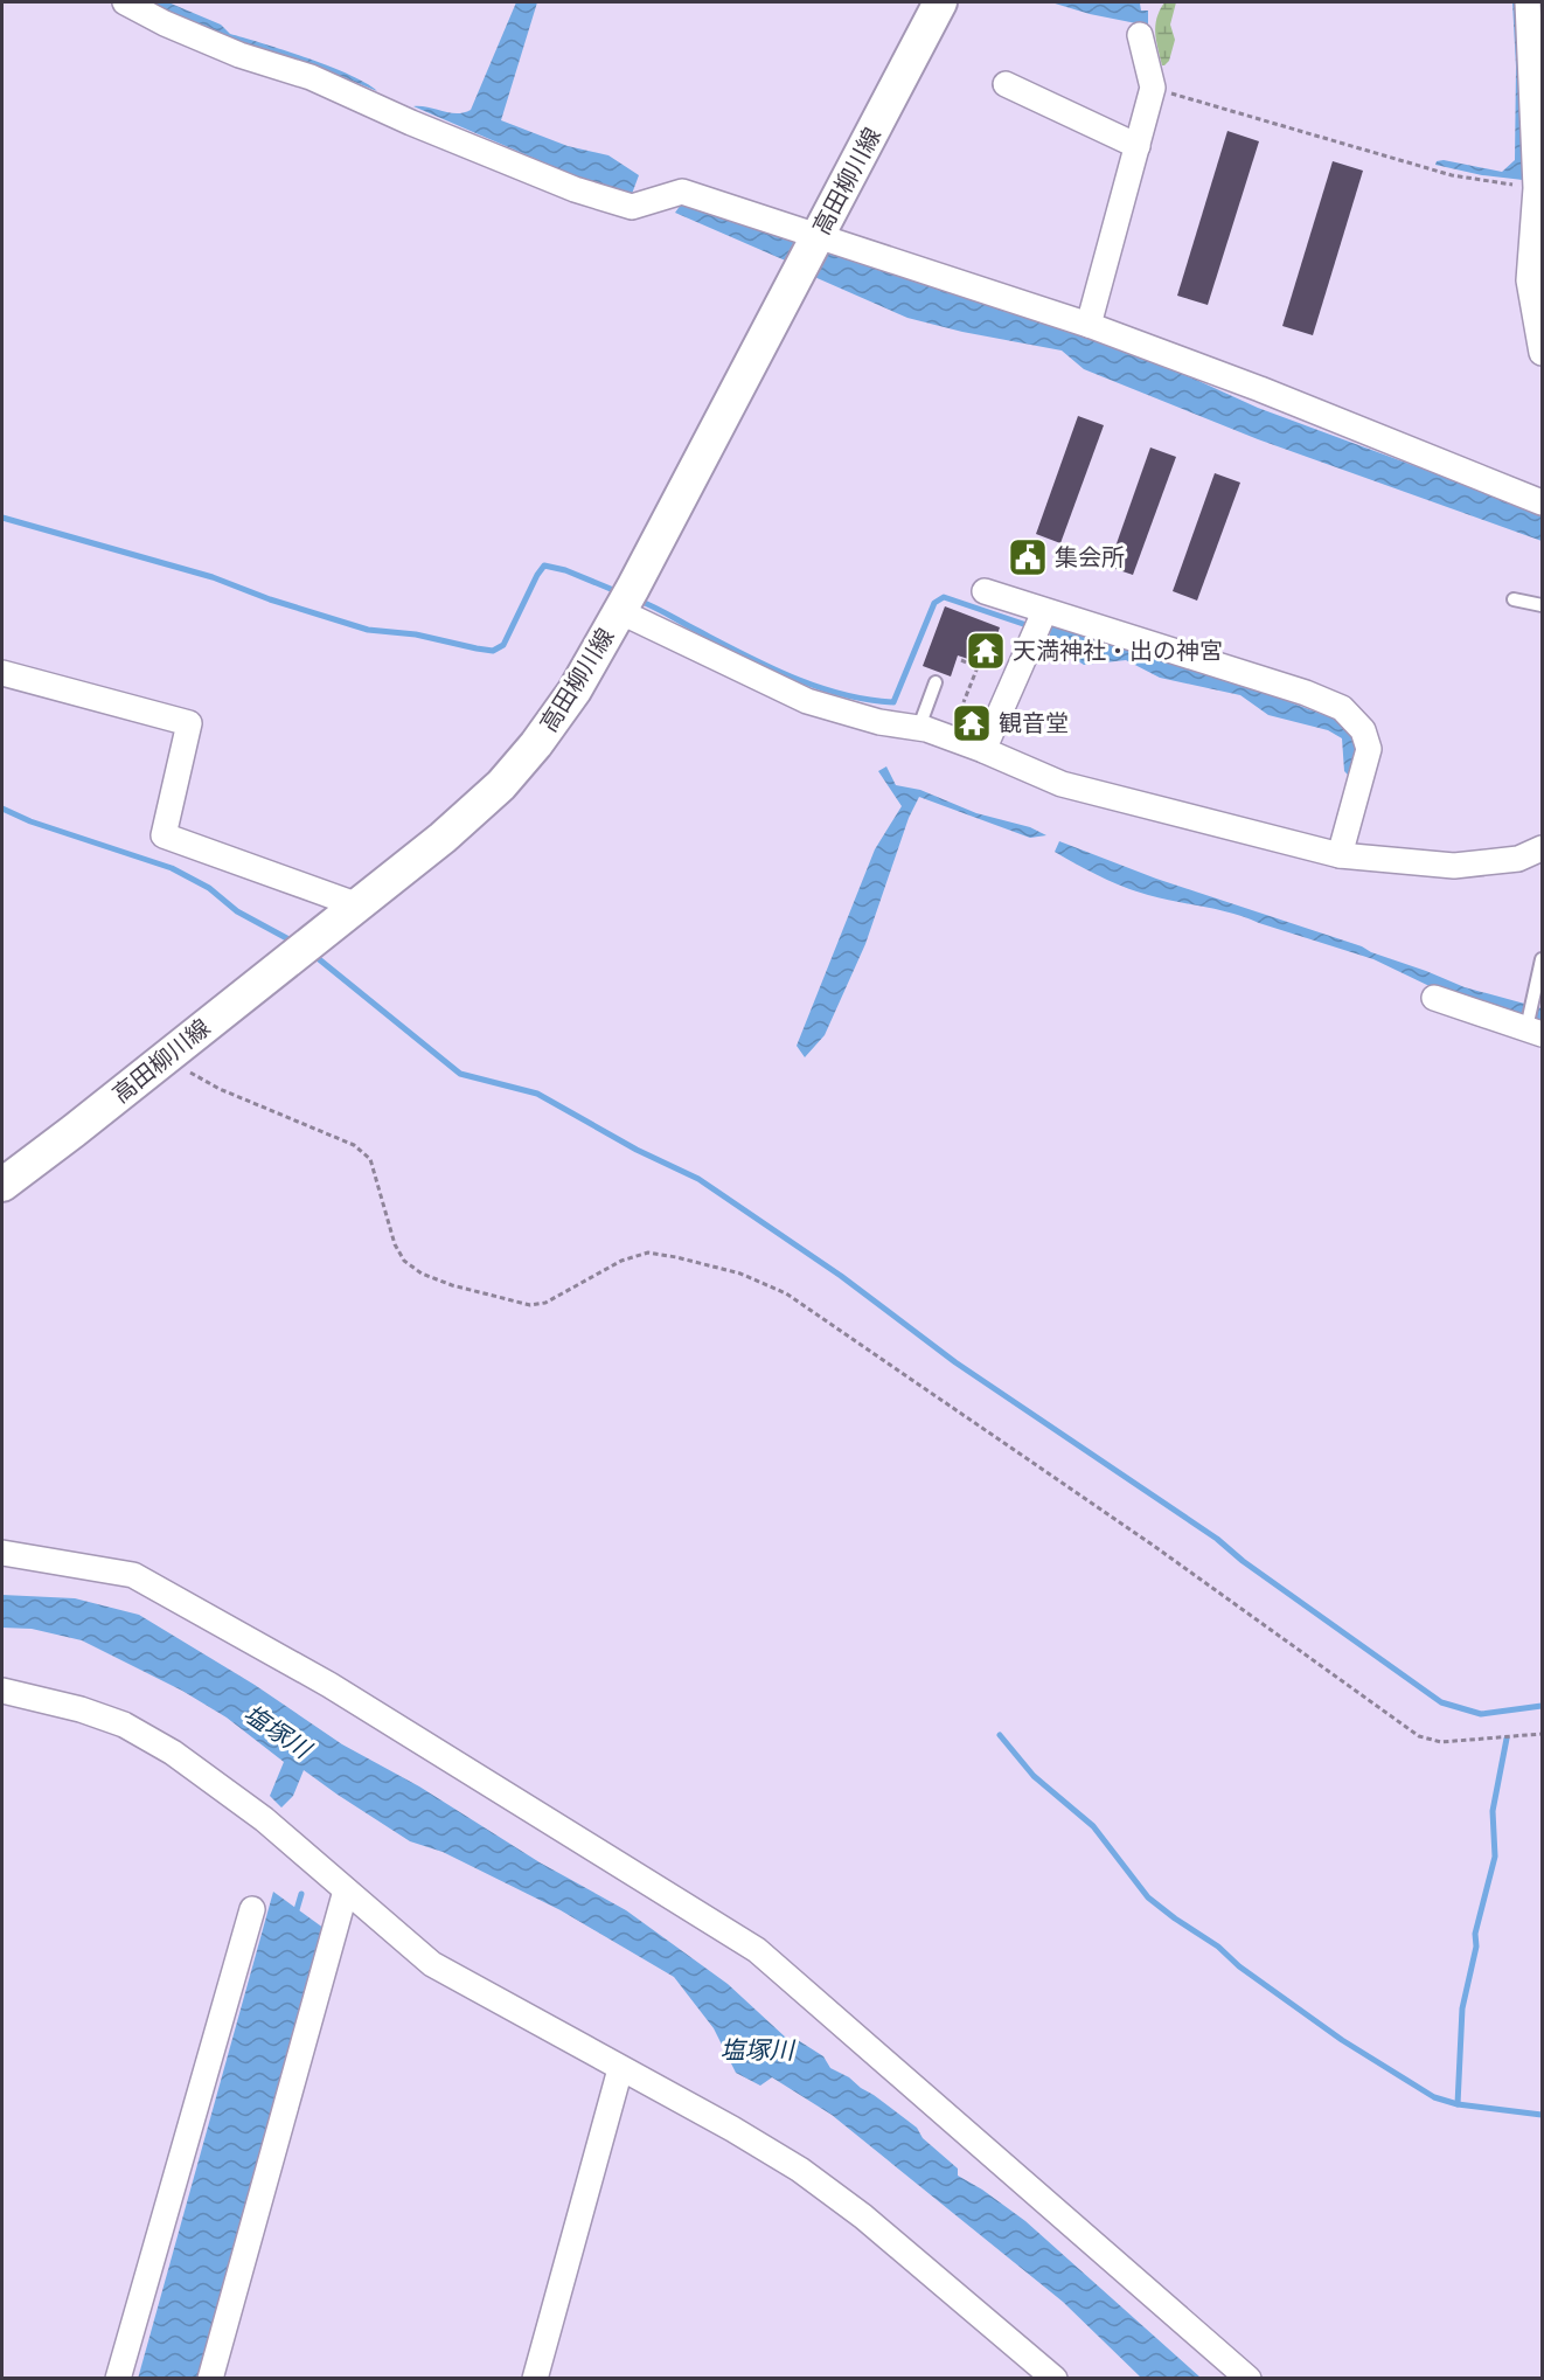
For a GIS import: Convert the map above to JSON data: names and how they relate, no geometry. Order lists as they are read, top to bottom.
{
  "streets": {
    "main road": ["高田柳川線"]
  },
  "water": ["塩塚川"],
  "places": {
    "public building": ["集会所"],
    "temple": ["天満神社・出の神宮", "観音堂"]
  }
}
